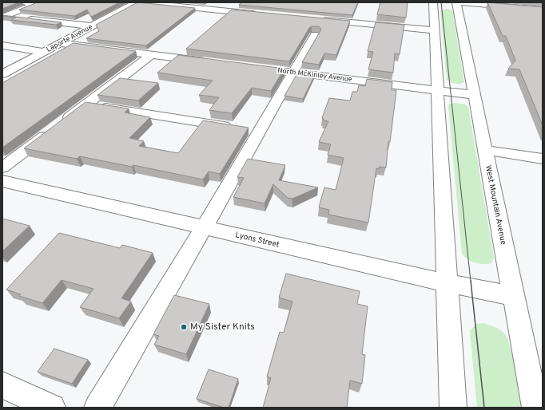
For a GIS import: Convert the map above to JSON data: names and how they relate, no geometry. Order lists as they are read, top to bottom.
{
  "streets": {
    "street": [
      "Laporte Avenue",
      "North McKinley Avenue",
      "West Mountain Avenue",
      "Lyons Street"
    ]
  },
  "crossings": [
    ["North McKinley Avenue", "West Mountain Avenue"],
    ["West Mountain Avenue", "Lyons Street"]
  ],
  "places": ["My Sister Knits"]
}
